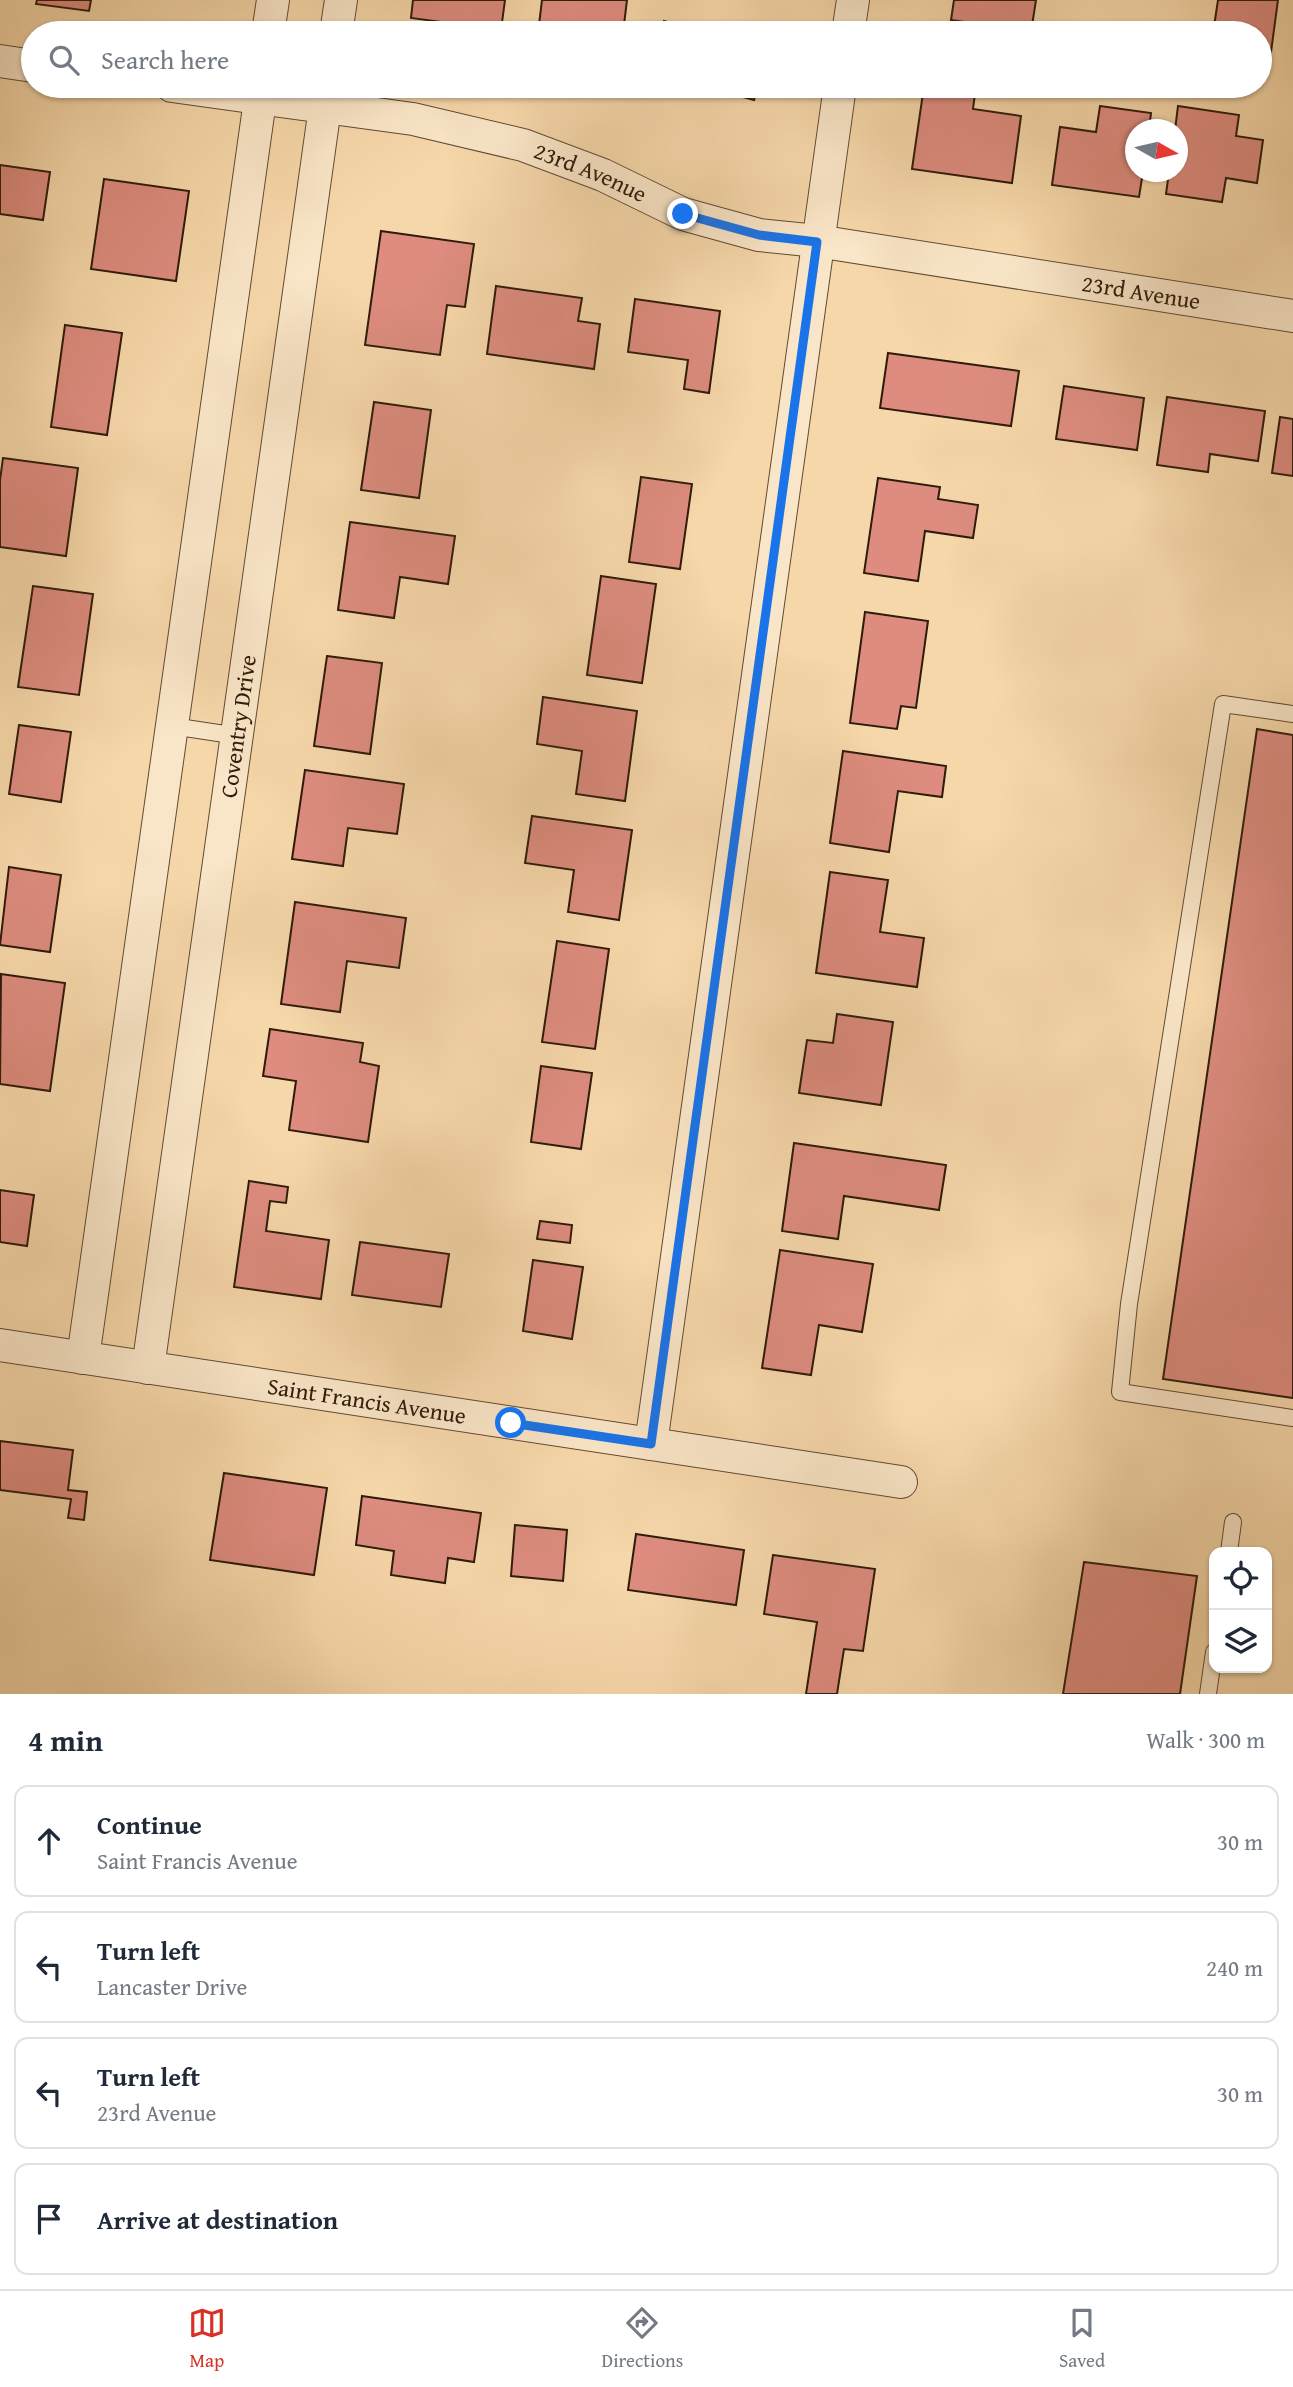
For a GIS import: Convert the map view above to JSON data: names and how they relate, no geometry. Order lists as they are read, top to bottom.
{
  "streets": {
    "street": ["23rd Avenue", "Coventry Drive", "Saint Francis Avenue"]
  },
  "crossings": [
    ["Coventry Drive", "Saint Francis Avenue"]
  ],
  "north": "right",
  "page": {
    "search": "Search here",
    "heading": ["4 min", "Walk · 300 m"],
    "list": [
      ["Continue", "Saint Francis Avenue", "30 m"],
      ["Turn left", "Lancaster Drive", "240 m"],
      ["Turn left", "23rd Avenue", "30 m"],
      "Arrive at destination"
    ],
    "nav": ["Map", "Directions", "Saved"]
  }
}
